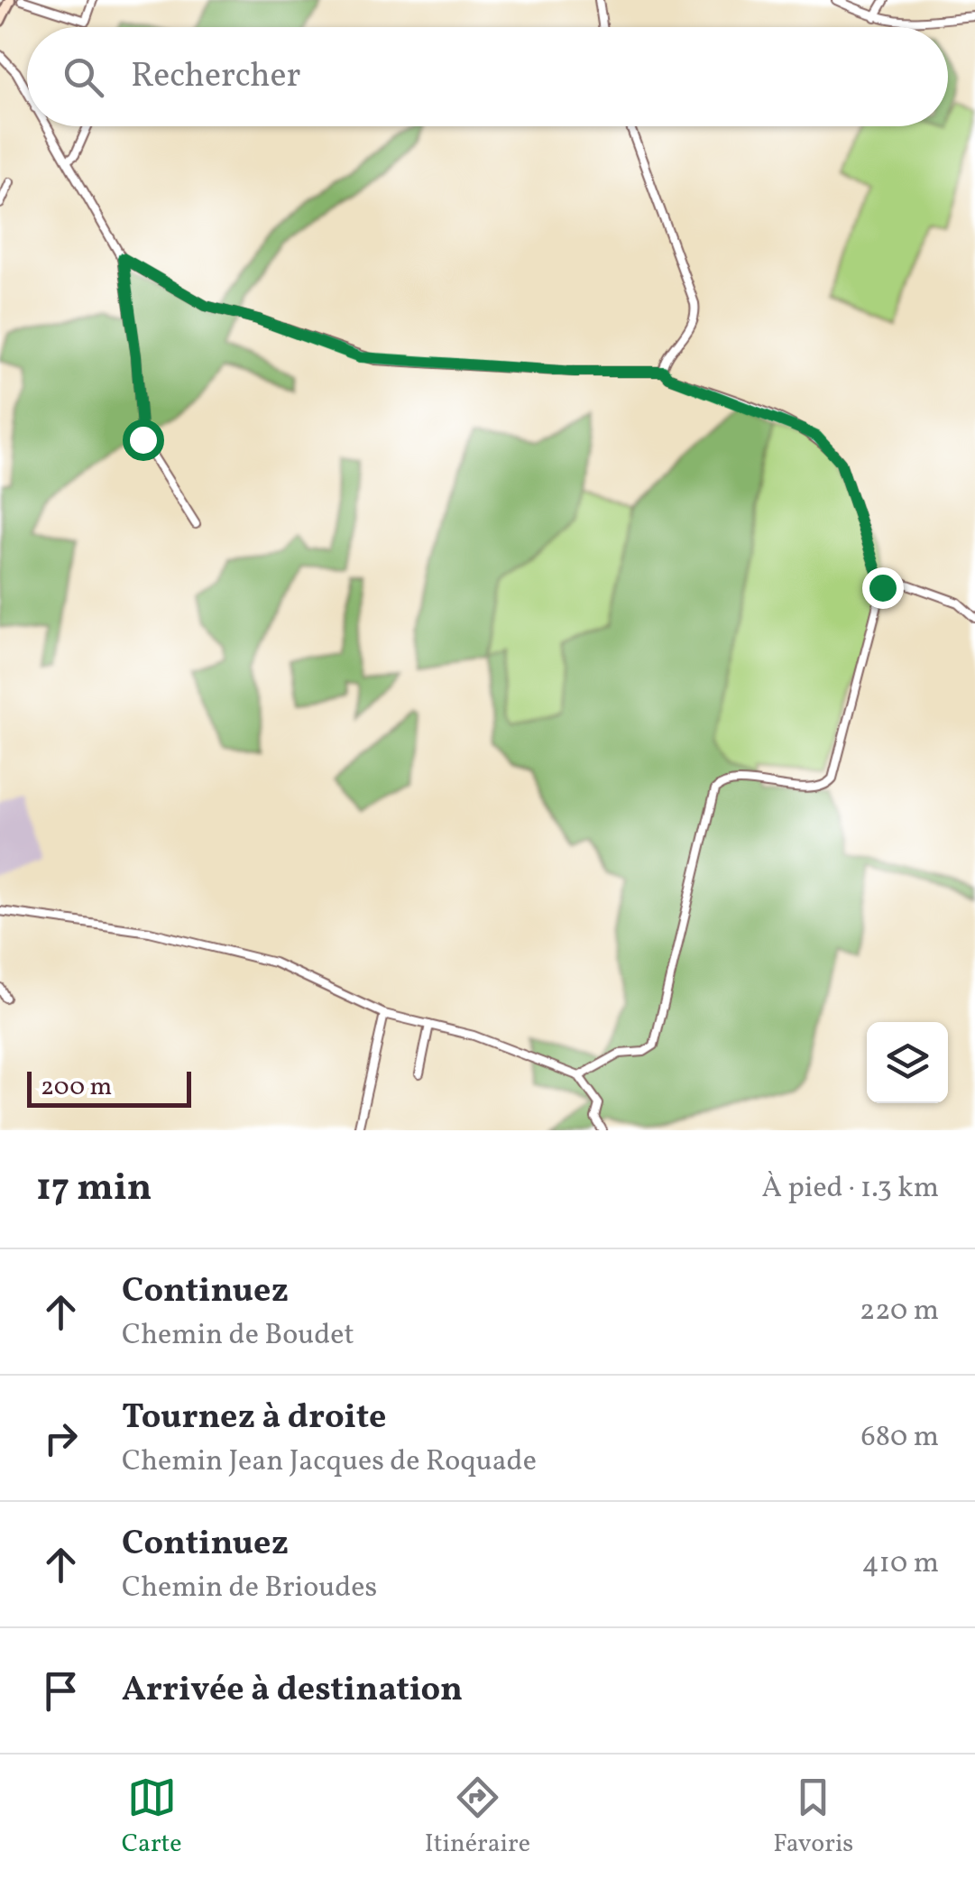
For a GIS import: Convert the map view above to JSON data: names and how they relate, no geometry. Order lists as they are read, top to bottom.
{
  "scale_bar": "200 m",
  "page": {
    "search": "Rechercher",
    "scale": "200 m",
    "heading": ["17 min", "À pied · 1.3 km"],
    "list": [
      ["Continuez", "Chemin de Boudet", "220 m"],
      ["Tournez à droite", "Chemin Jean Jacques de Roquade", "680 m"],
      ["Continuez", "Chemin de Brioudes", "410 m"],
      "Arrivée à destination"
    ],
    "nav": ["Carte", "Itinéraire", "Favoris"]
  }
}
